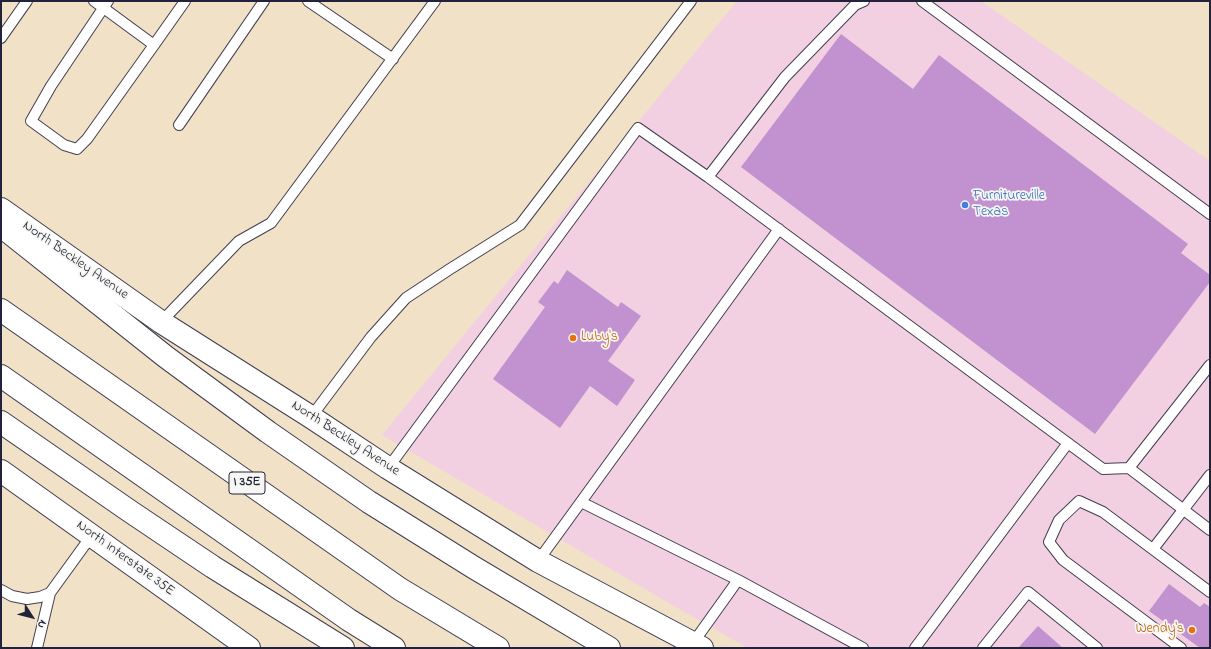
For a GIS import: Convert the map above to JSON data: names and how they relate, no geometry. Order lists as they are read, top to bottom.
{
  "streets": {
    "main road": ["North Beckley Avenue", "I 35E", "North Interstate 35E"]
  },
  "places": ["Furnitureville Texas", "Luby's", "Wendy's"],
  "north": "bottom right"
}
